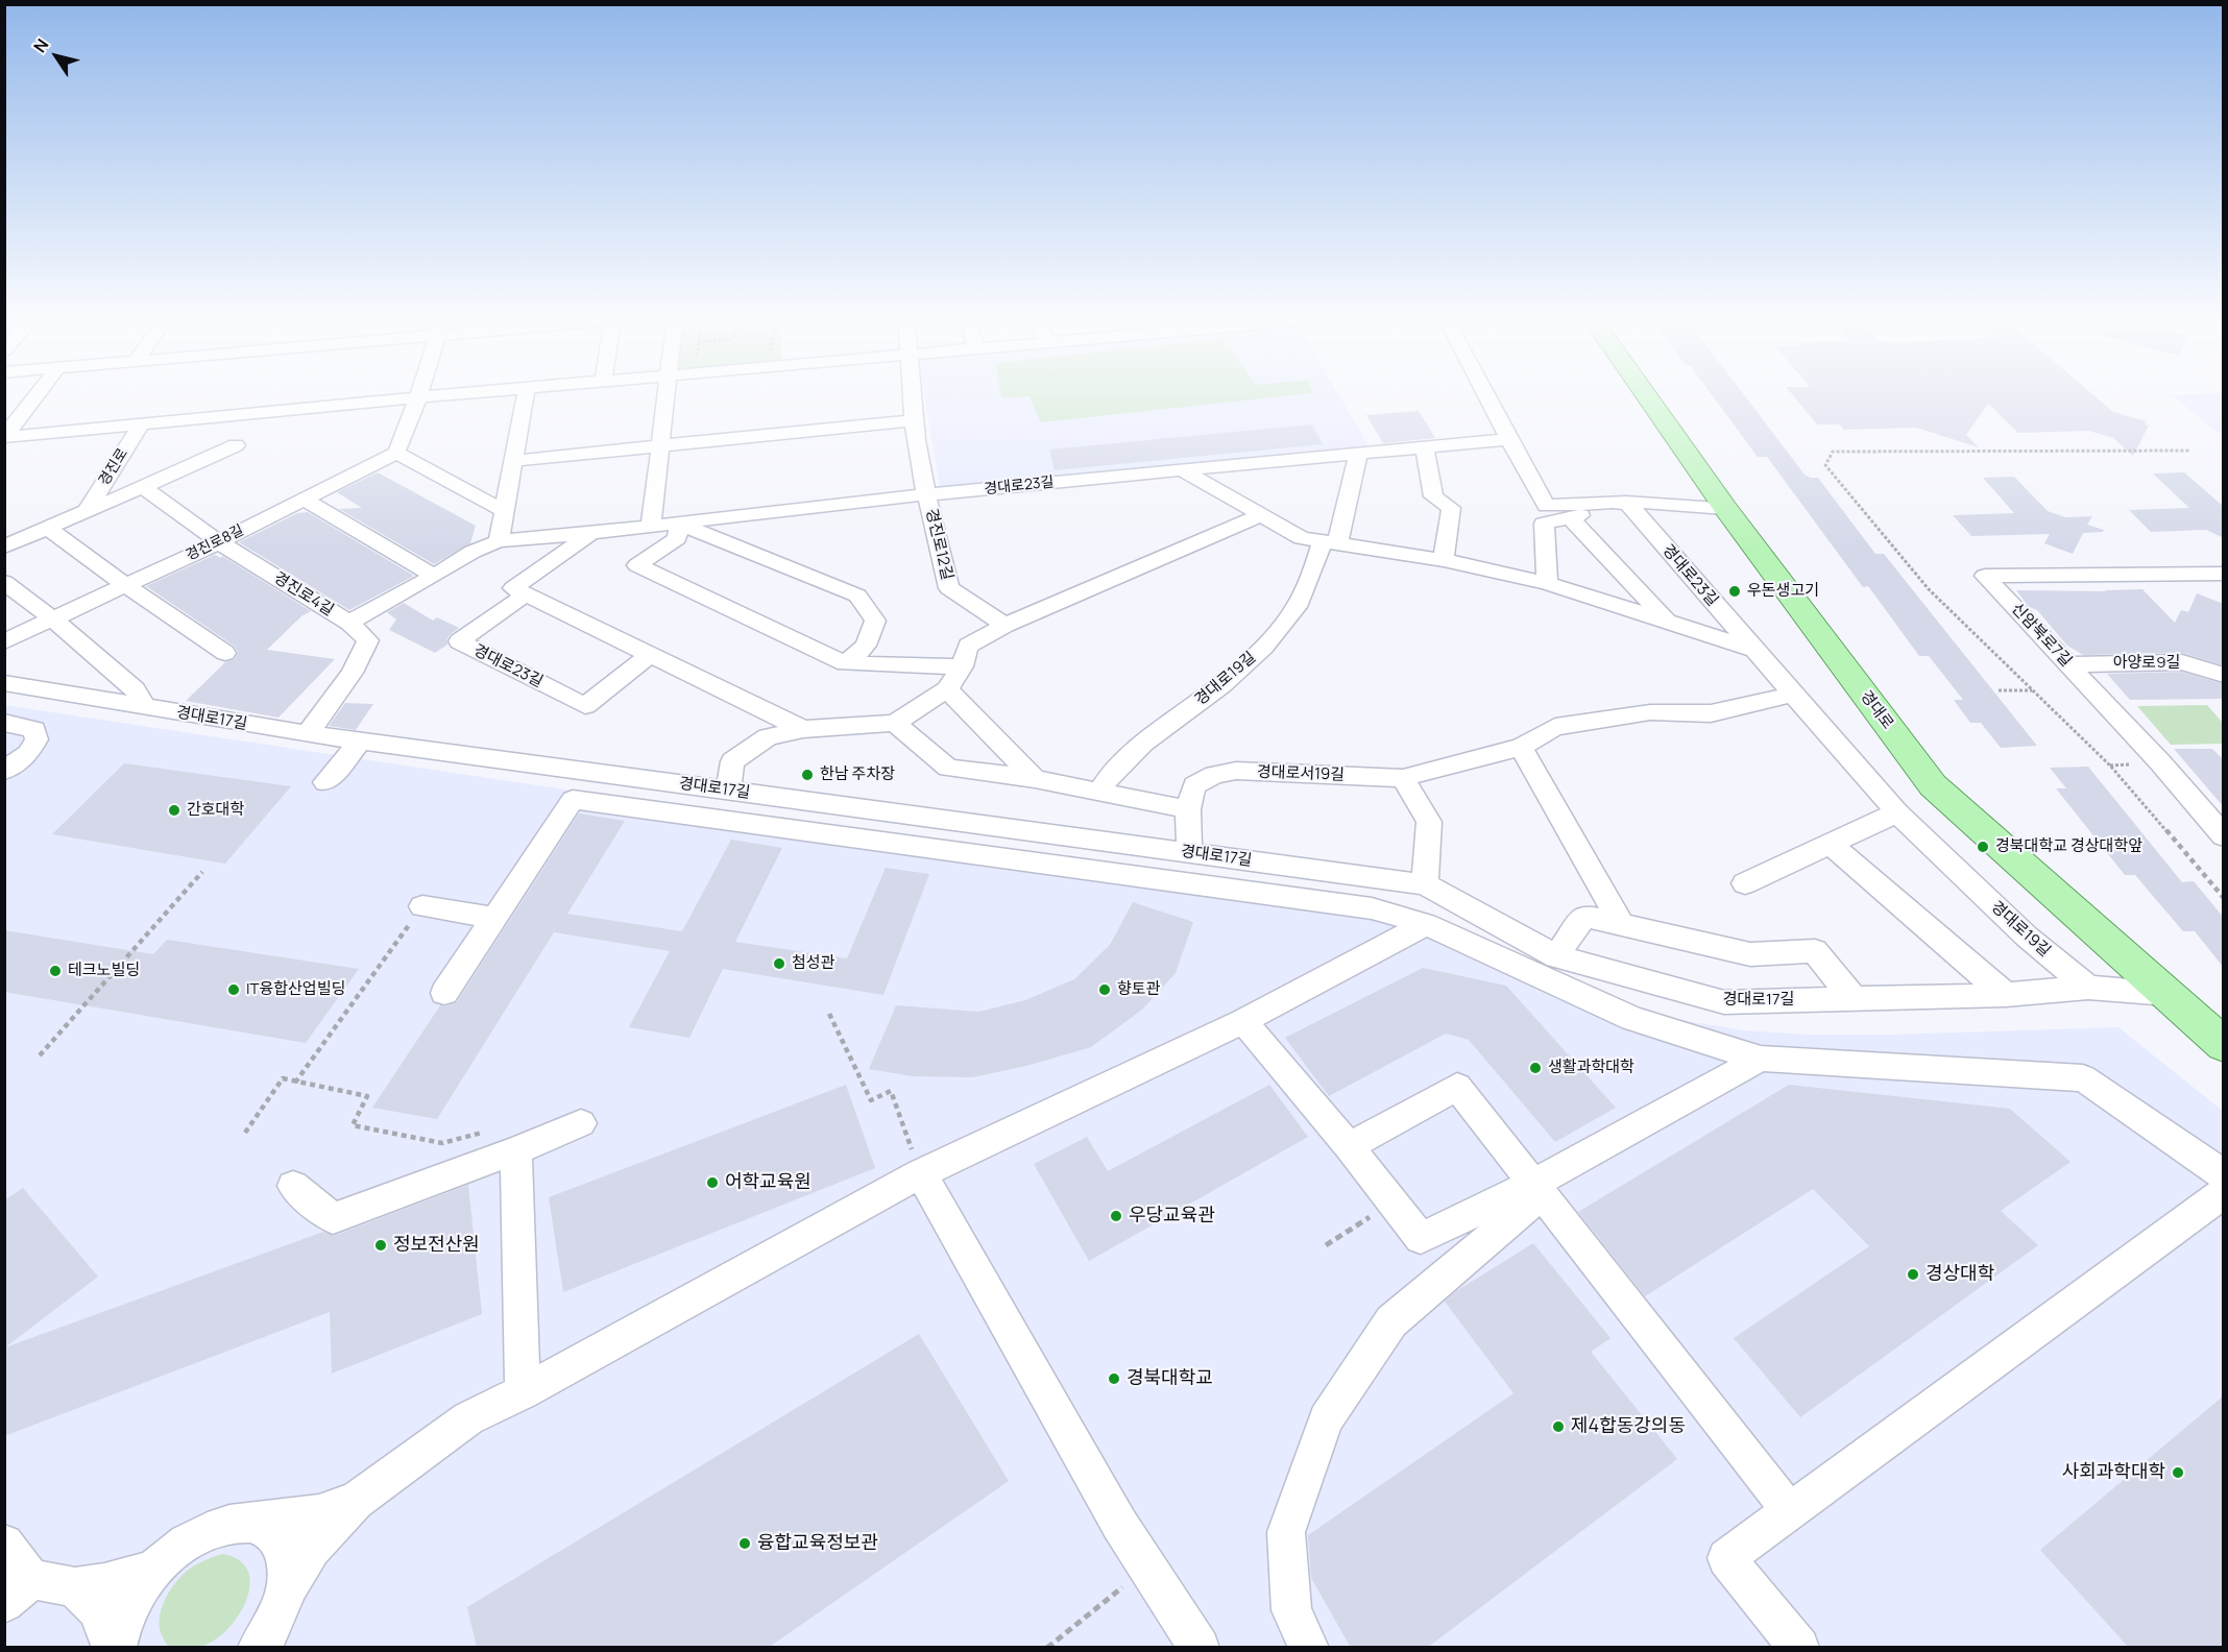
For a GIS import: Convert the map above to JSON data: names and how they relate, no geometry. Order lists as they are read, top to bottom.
{
  "streets": {
    "main road": ["경대로"],
    "street": [
      "경진로",
      "경대로23길",
      "경진로8길",
      "경진로12길",
      "경진로4길",
      "신암북로7길",
      "아양로9길",
      "경대로19길",
      "경대로17길",
      "경대로서19길"
    ]
  },
  "crossings": [
    ["경대로23길", "경진로12길"],
    ["경대로23길", "경진로4길"],
    ["경대로23길", "경대로19길"],
    ["경진로8길", "경진로4길"],
    ["경진로4길", "경대로17길"],
    ["신암북로7길", "아양로9길"],
    ["경대로19길", "경대로17길"],
    ["경대로19길", "경대로서19길"]
  ],
  "places": [
    "우돈생고기",
    "한남 주차장",
    "간호대학",
    "경북대학교 경상대학앞",
    "첨성관",
    "테크노빌딩",
    "IT융합산업빌딩",
    "향토관",
    "생활과학대학",
    "어학교육원",
    "우당교육관",
    "정보전산원",
    "경상대학",
    "경북대학교",
    "제4합동강의동",
    "사회과학대학",
    "융합교육정보관"
  ],
  "north": "top left"
}
